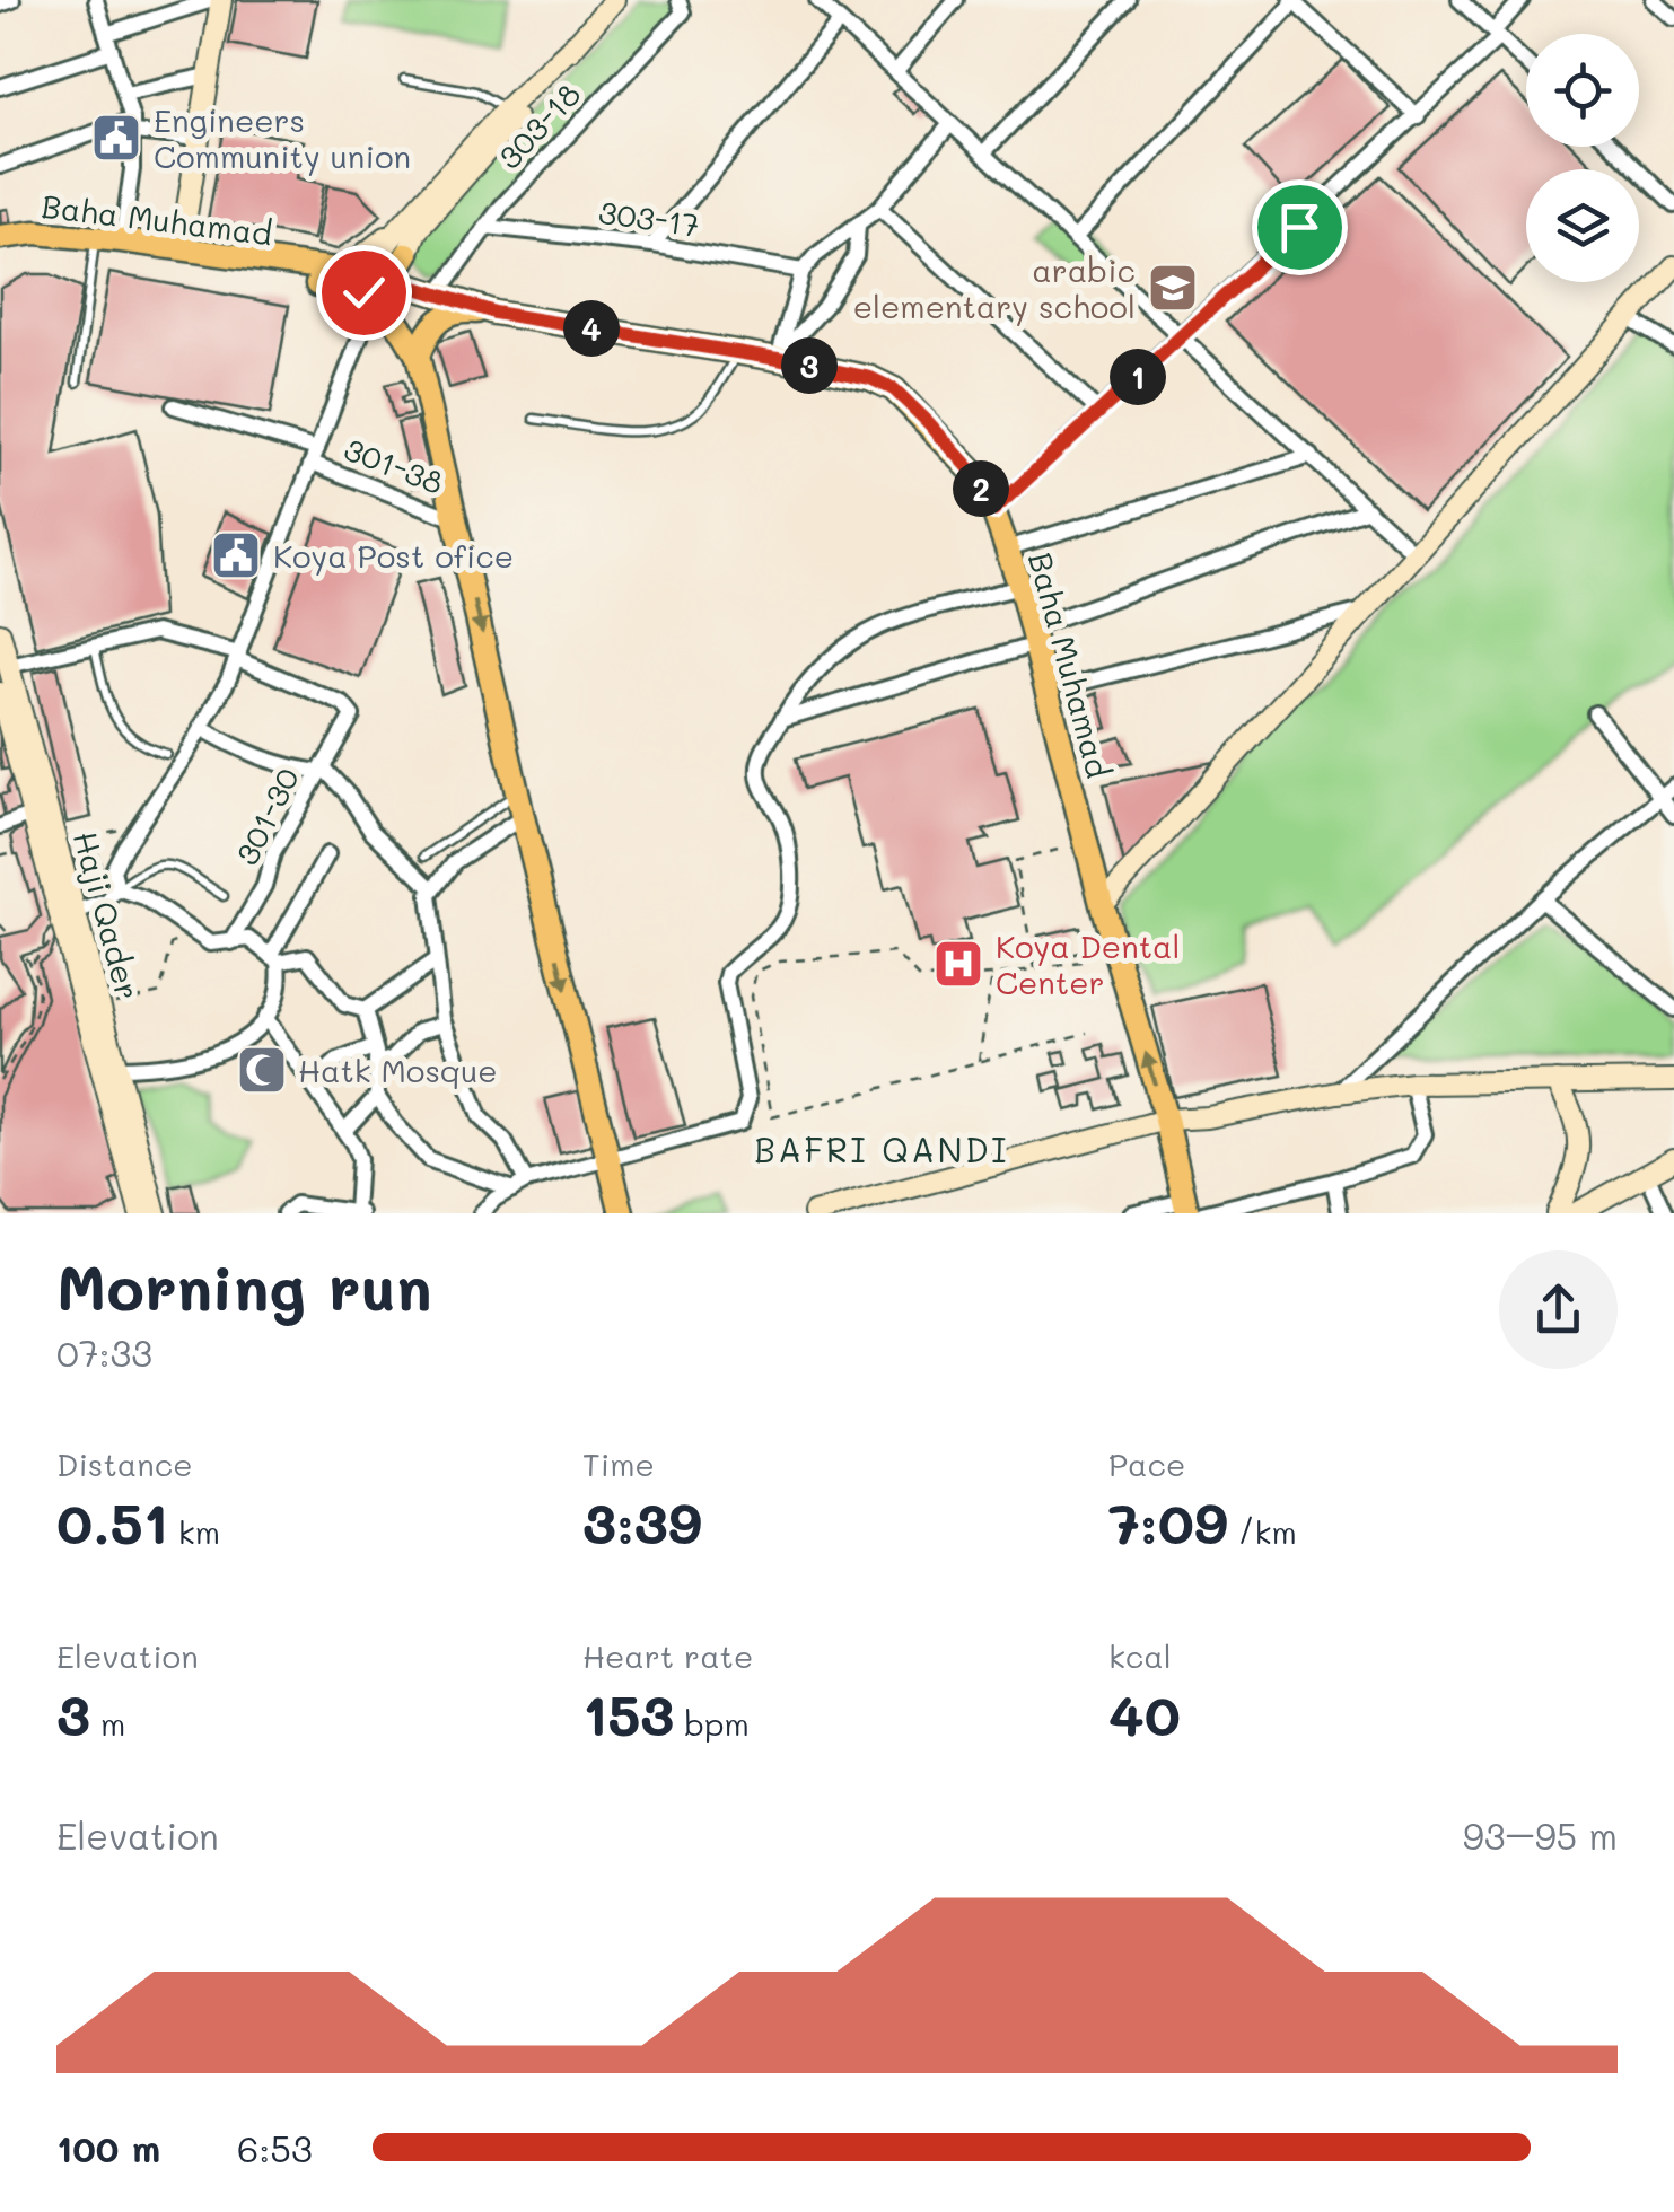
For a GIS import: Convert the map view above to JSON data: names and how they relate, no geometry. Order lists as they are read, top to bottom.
{
  "streets": {
    "main road": ["Baha Muhamad", "Haji Qader"],
    "street": [
      "303-18",
      "303-17",
      "301-38",
      "301-30"
    ]
  },
  "crossings": [
    ["303-18", "303-17"],
    ["303-18", "Baha Muhamad"]
  ],
  "districts": ["BAFRI QANDI"],
  "places": {
    "public building": ["Engineers Community union", "Koya Post ofice"],
    "school or university": ["arabic elementary school"],
    "hospital": ["Koya Dental Center"],
    "mosque": ["Hatk Mosque"]
  },
  "page": {
    "pins": [
      "4",
      "3",
      "1",
      "2"
    ],
    "heading": ["Morning run", "07:33"],
    "stats": [
      ["Distance", "0.51 km"],
      ["Time", "3:39"],
      ["Pace", "7:09 /km"],
      ["Elevation", "3 m"],
      ["Heart rate", "153 bpm"],
      ["kcal", "40"]
    ],
    "chart": ["Elevation", "93–95 m"],
    "list": [
      {
        "name": "100 m",
        "note": "6:53"
      }
    ]
  }
}
